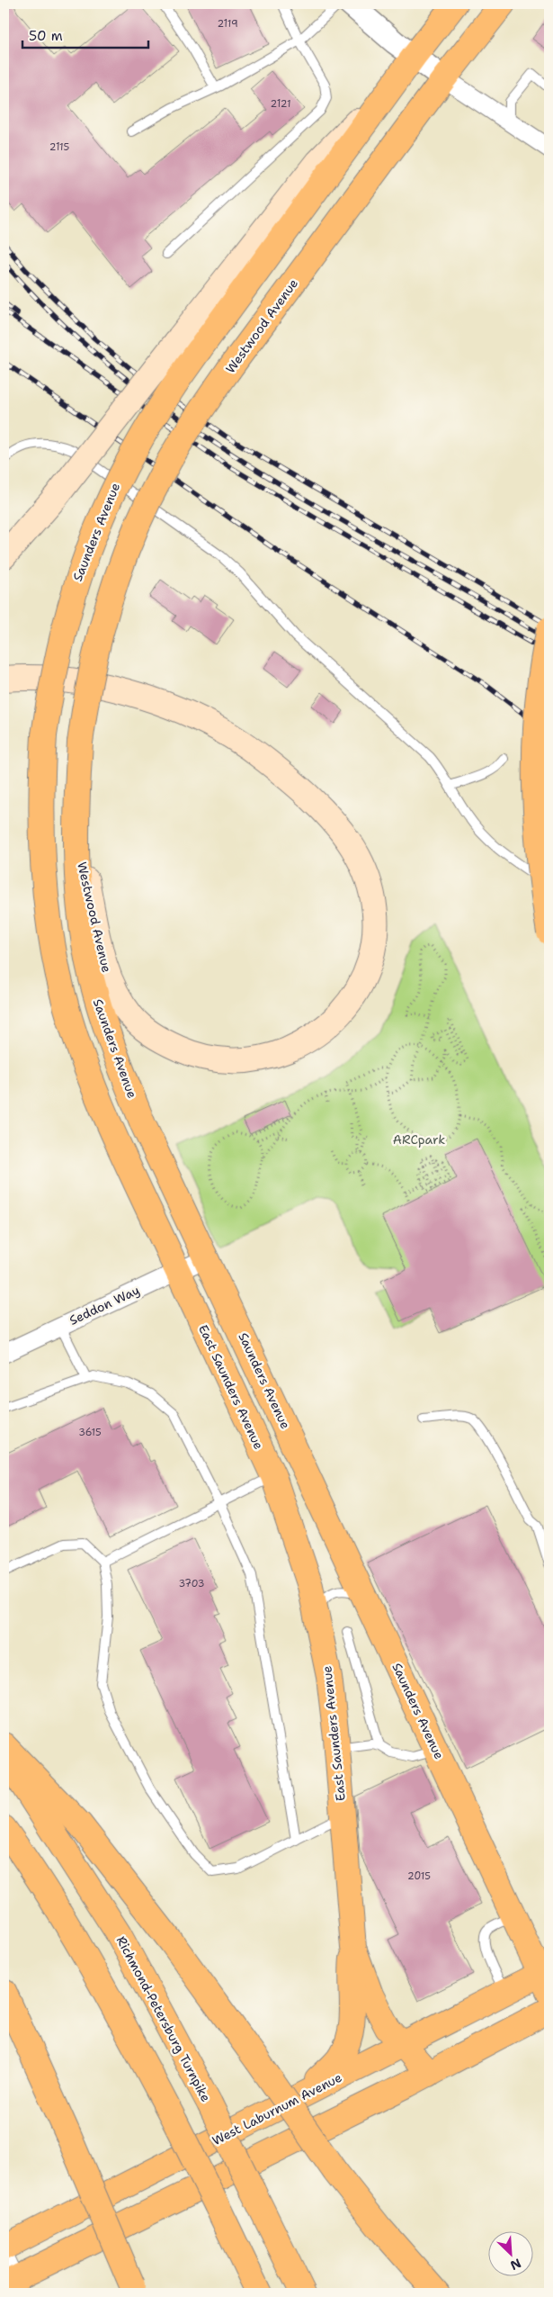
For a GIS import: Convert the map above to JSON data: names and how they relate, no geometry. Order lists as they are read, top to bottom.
{
  "streets": {
    "main road": [
      "Westwood Avenue",
      "Saunders Avenue",
      "East Saunders Avenue",
      "Richmond-Petersburg Turnpike",
      "West Laburnum Avenue"
    ],
    "street": ["Seddon Way"]
  },
  "crossings": [
    ["Westwood Avenue", "Saunders Avenue"],
    ["Saunders Avenue", "Seddon Way"],
    ["Saunders Avenue", "East Saunders Avenue"],
    ["Saunders Avenue", "West Laburnum Avenue"],
    ["Seddon Way", "East Saunders Avenue"],
    ["East Saunders Avenue", "West Laburnum Avenue"]
  ],
  "parks": ["ARCpark"],
  "house_numbers": [
    "2119",
    "2121",
    "2115",
    "3615",
    "3703",
    "2015"
  ],
  "scale_bar": "50 m",
  "north": "bottom right"
}
